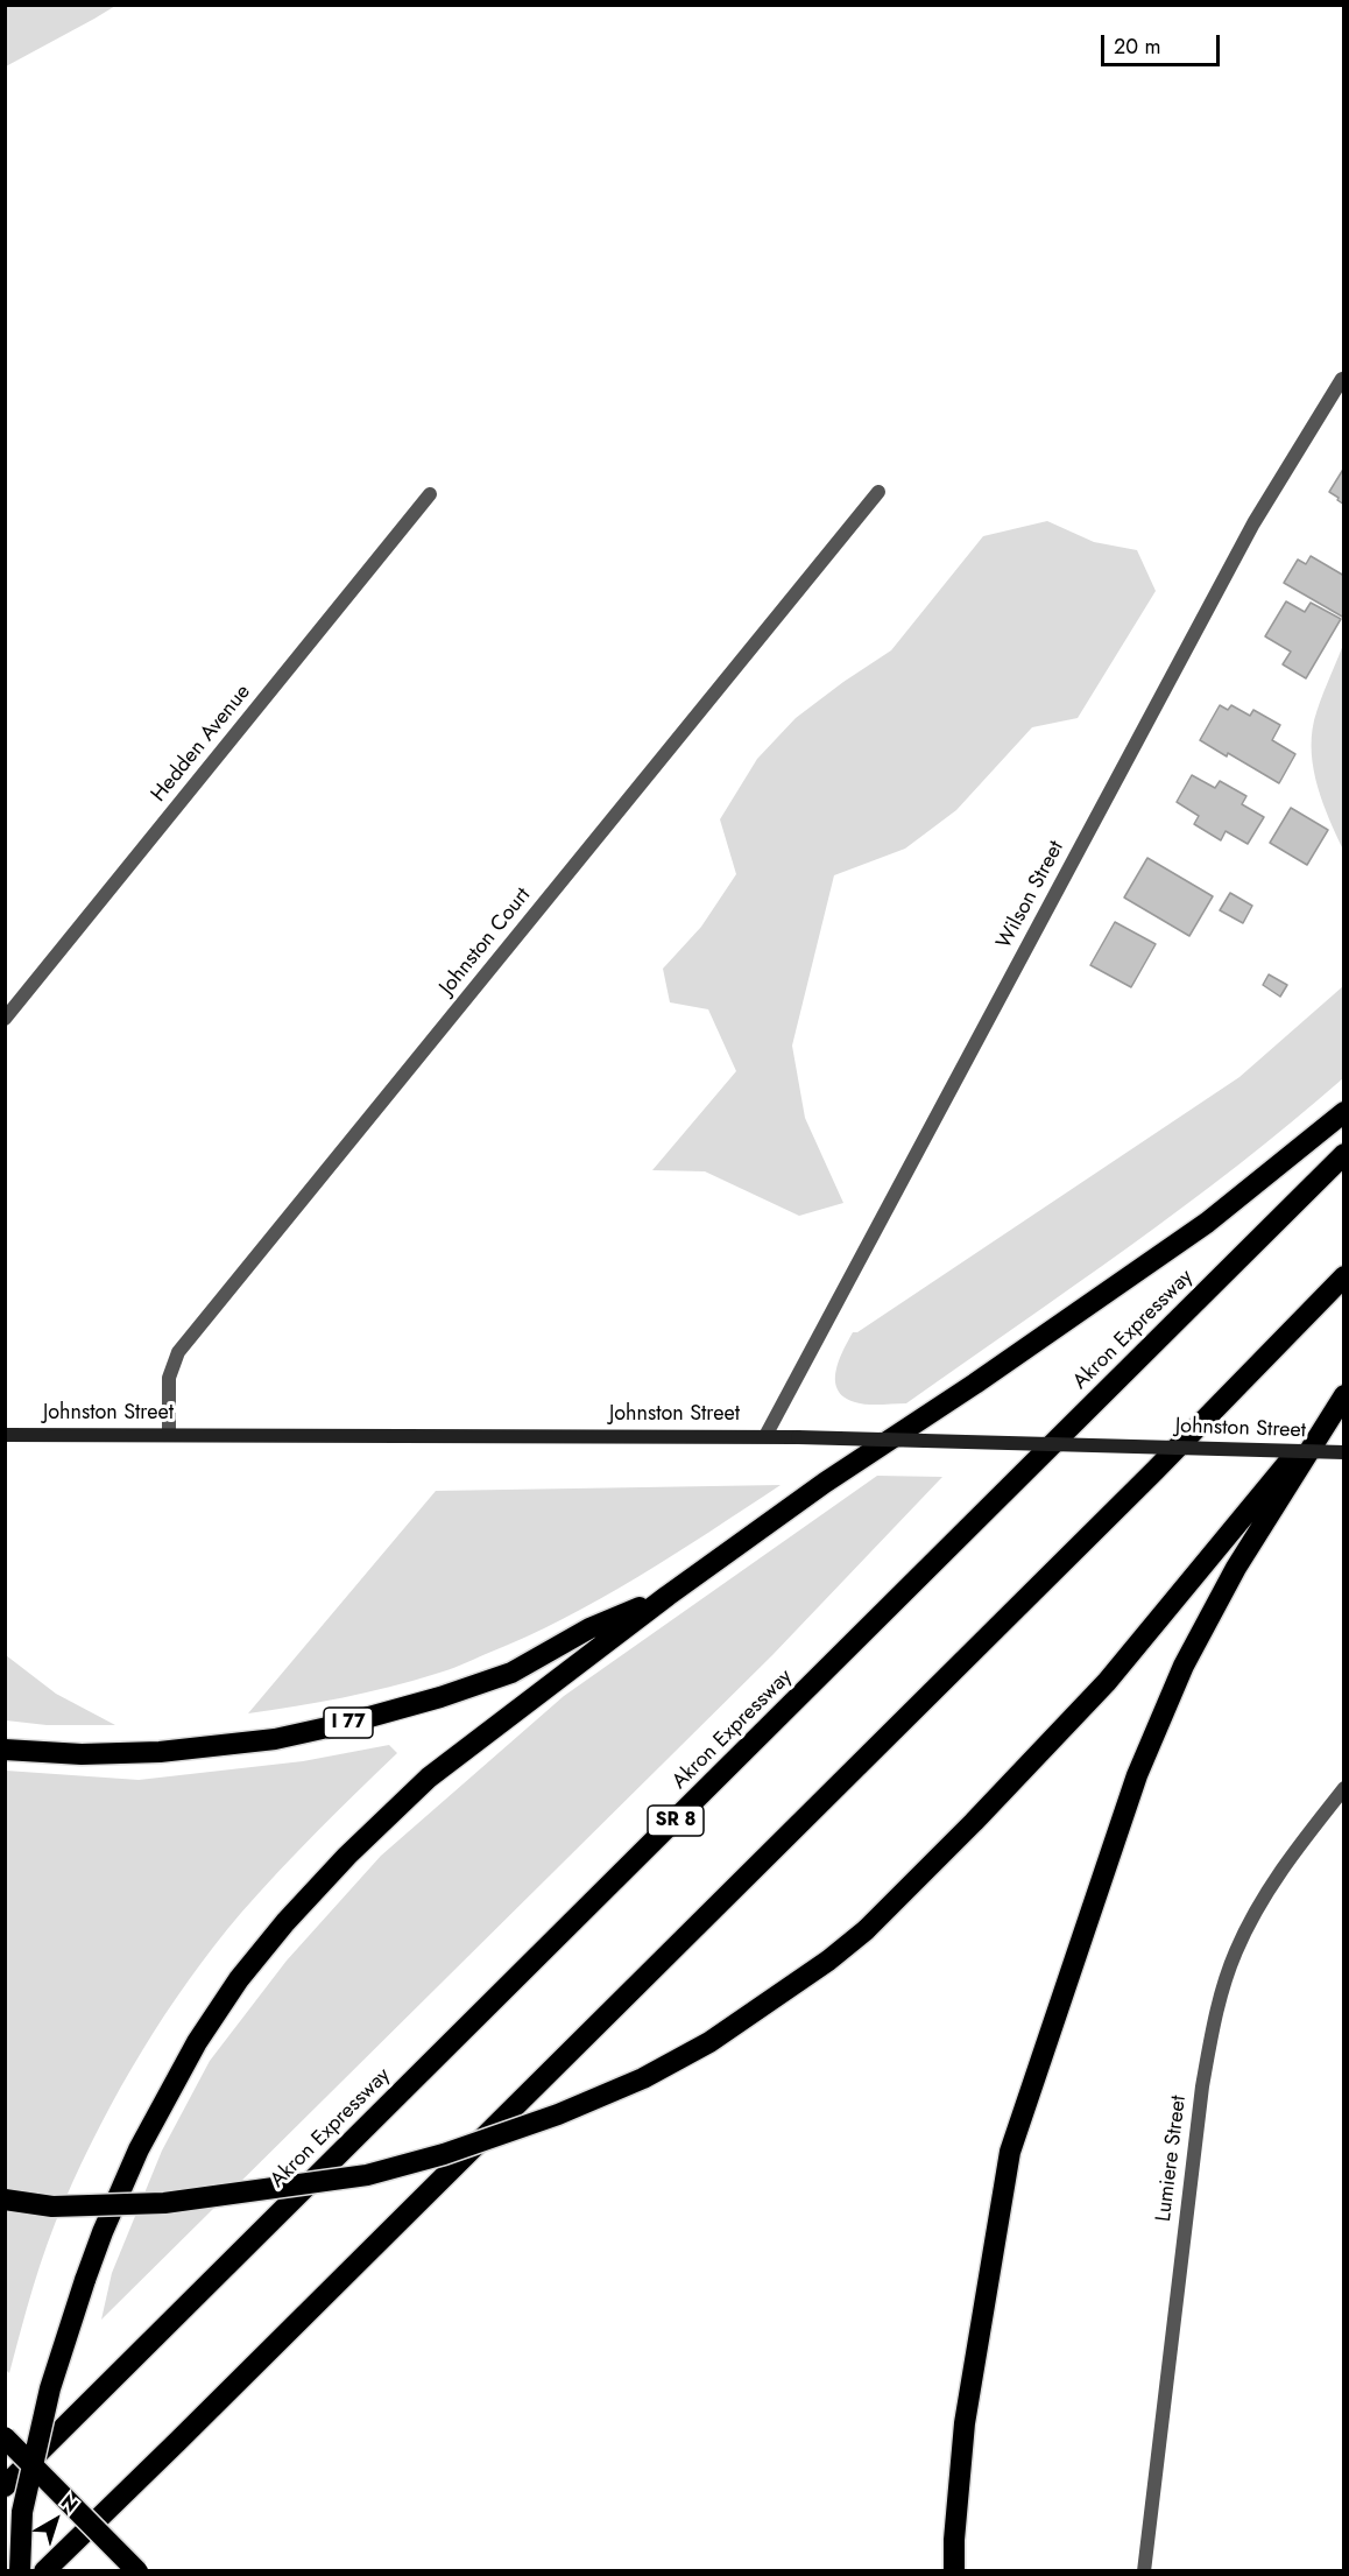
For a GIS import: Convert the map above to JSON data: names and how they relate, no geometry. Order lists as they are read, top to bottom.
{
  "streets": {
    "highway": ["Akron Expressway", "I 77", "SR 8"],
    "main road": ["Johnston Street"],
    "street": [
      "Hedden Avenue",
      "Wilson Street",
      "Johnston Court",
      "Lumiere Street"
    ]
  },
  "crossings": [
    ["Wilson Street", "Johnston Street"],
    ["Johnston Court", "Johnston Street"]
  ],
  "scale_bar": "20 m",
  "north": "top right"
}
